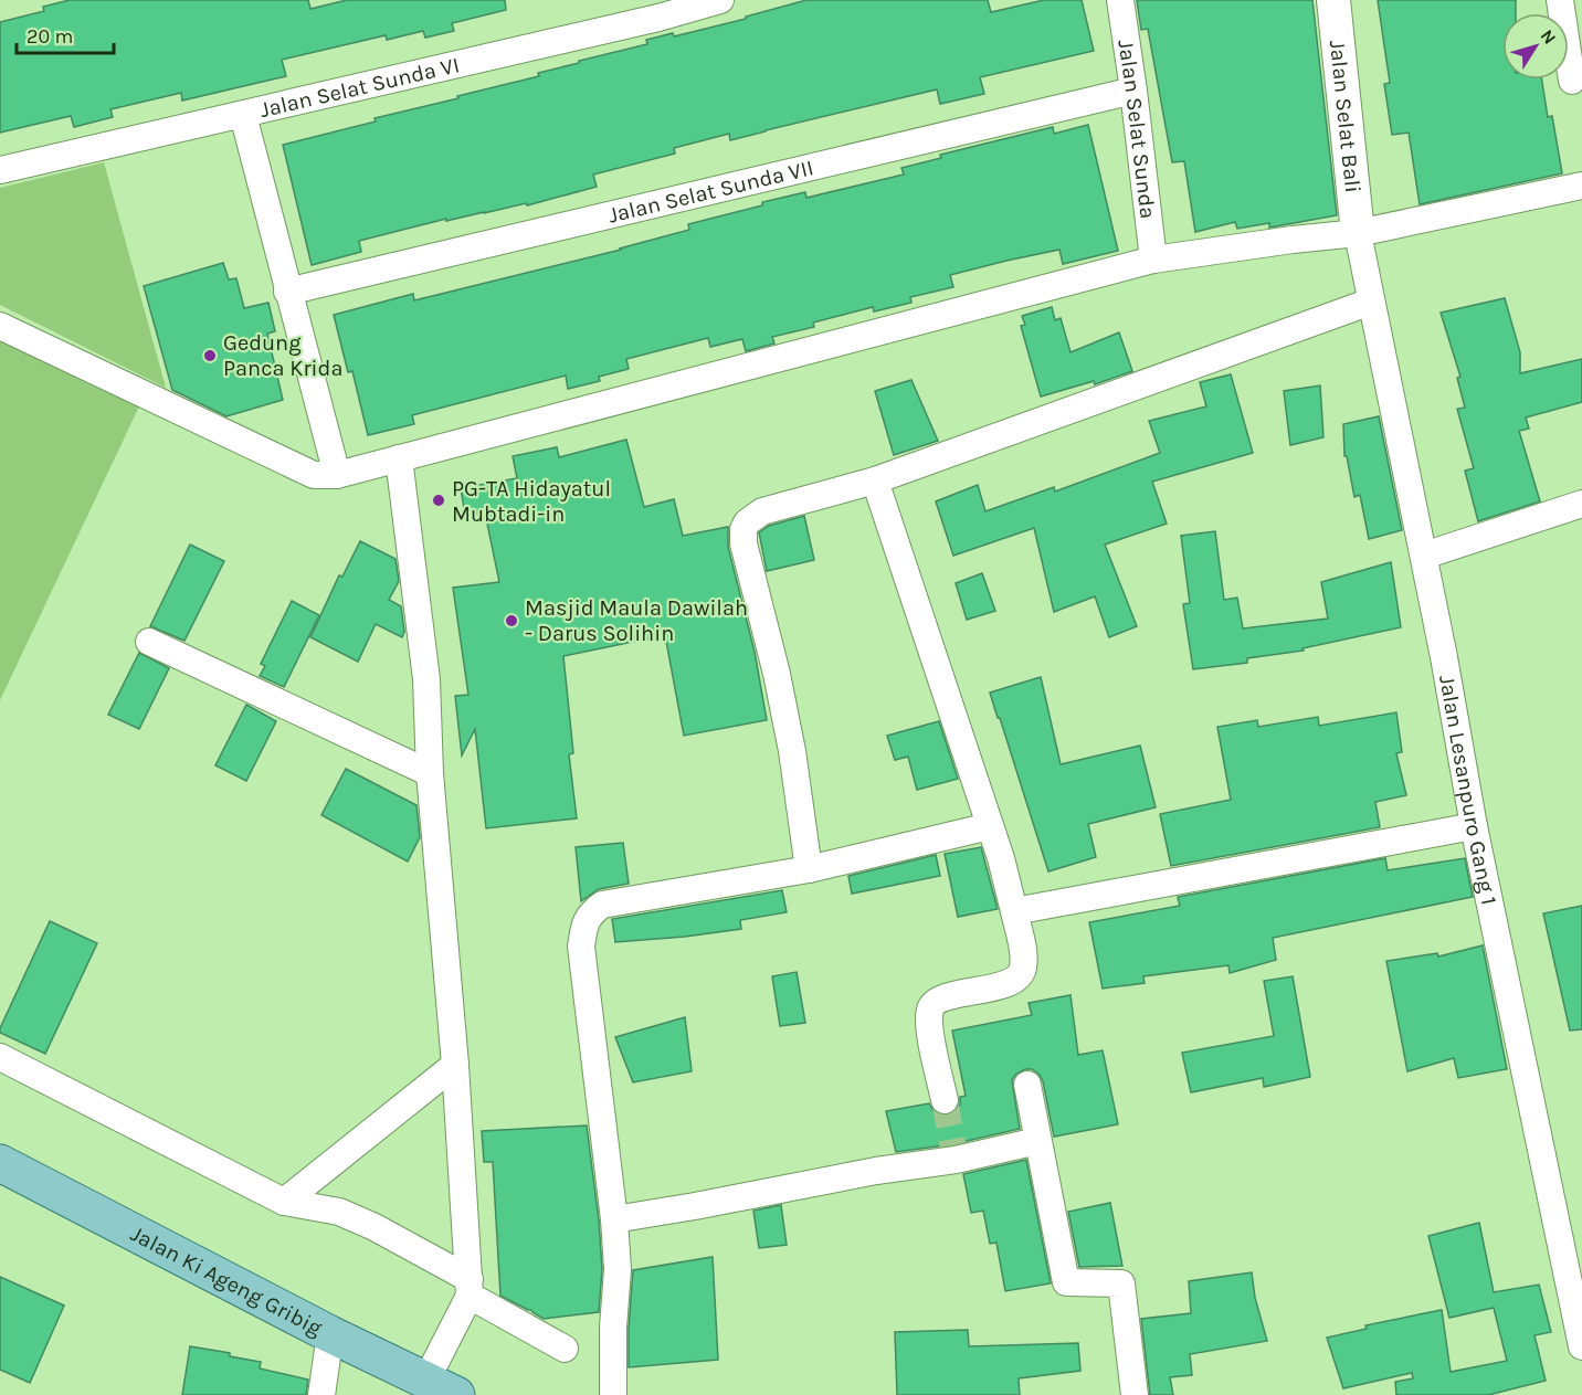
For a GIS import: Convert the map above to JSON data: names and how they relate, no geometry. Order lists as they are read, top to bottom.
{
  "streets": {
    "main road": ["Jalan Ki Ageng Gribig"],
    "street": [
      "Jalan Selat Sunda VI",
      "Jalan Selat Bali",
      "Jalan Selat Sunda",
      "Jalan Selat Sunda VII",
      "Jalan Lesanpuro Gang 1"
    ]
  },
  "crossings": [
    ["Jalan Selat Bali", "Jalan Lesanpuro Gang 1"],
    ["Jalan Selat Sunda", "Jalan Selat Sunda VII"]
  ],
  "places": ["Gedung Panca Krida", "PG-TA Hidayatul Mubtadi-in", "Masjid Maula Dawilah - Darus Solihin"],
  "scale_bar": "20 m",
  "north": "top right"
}
